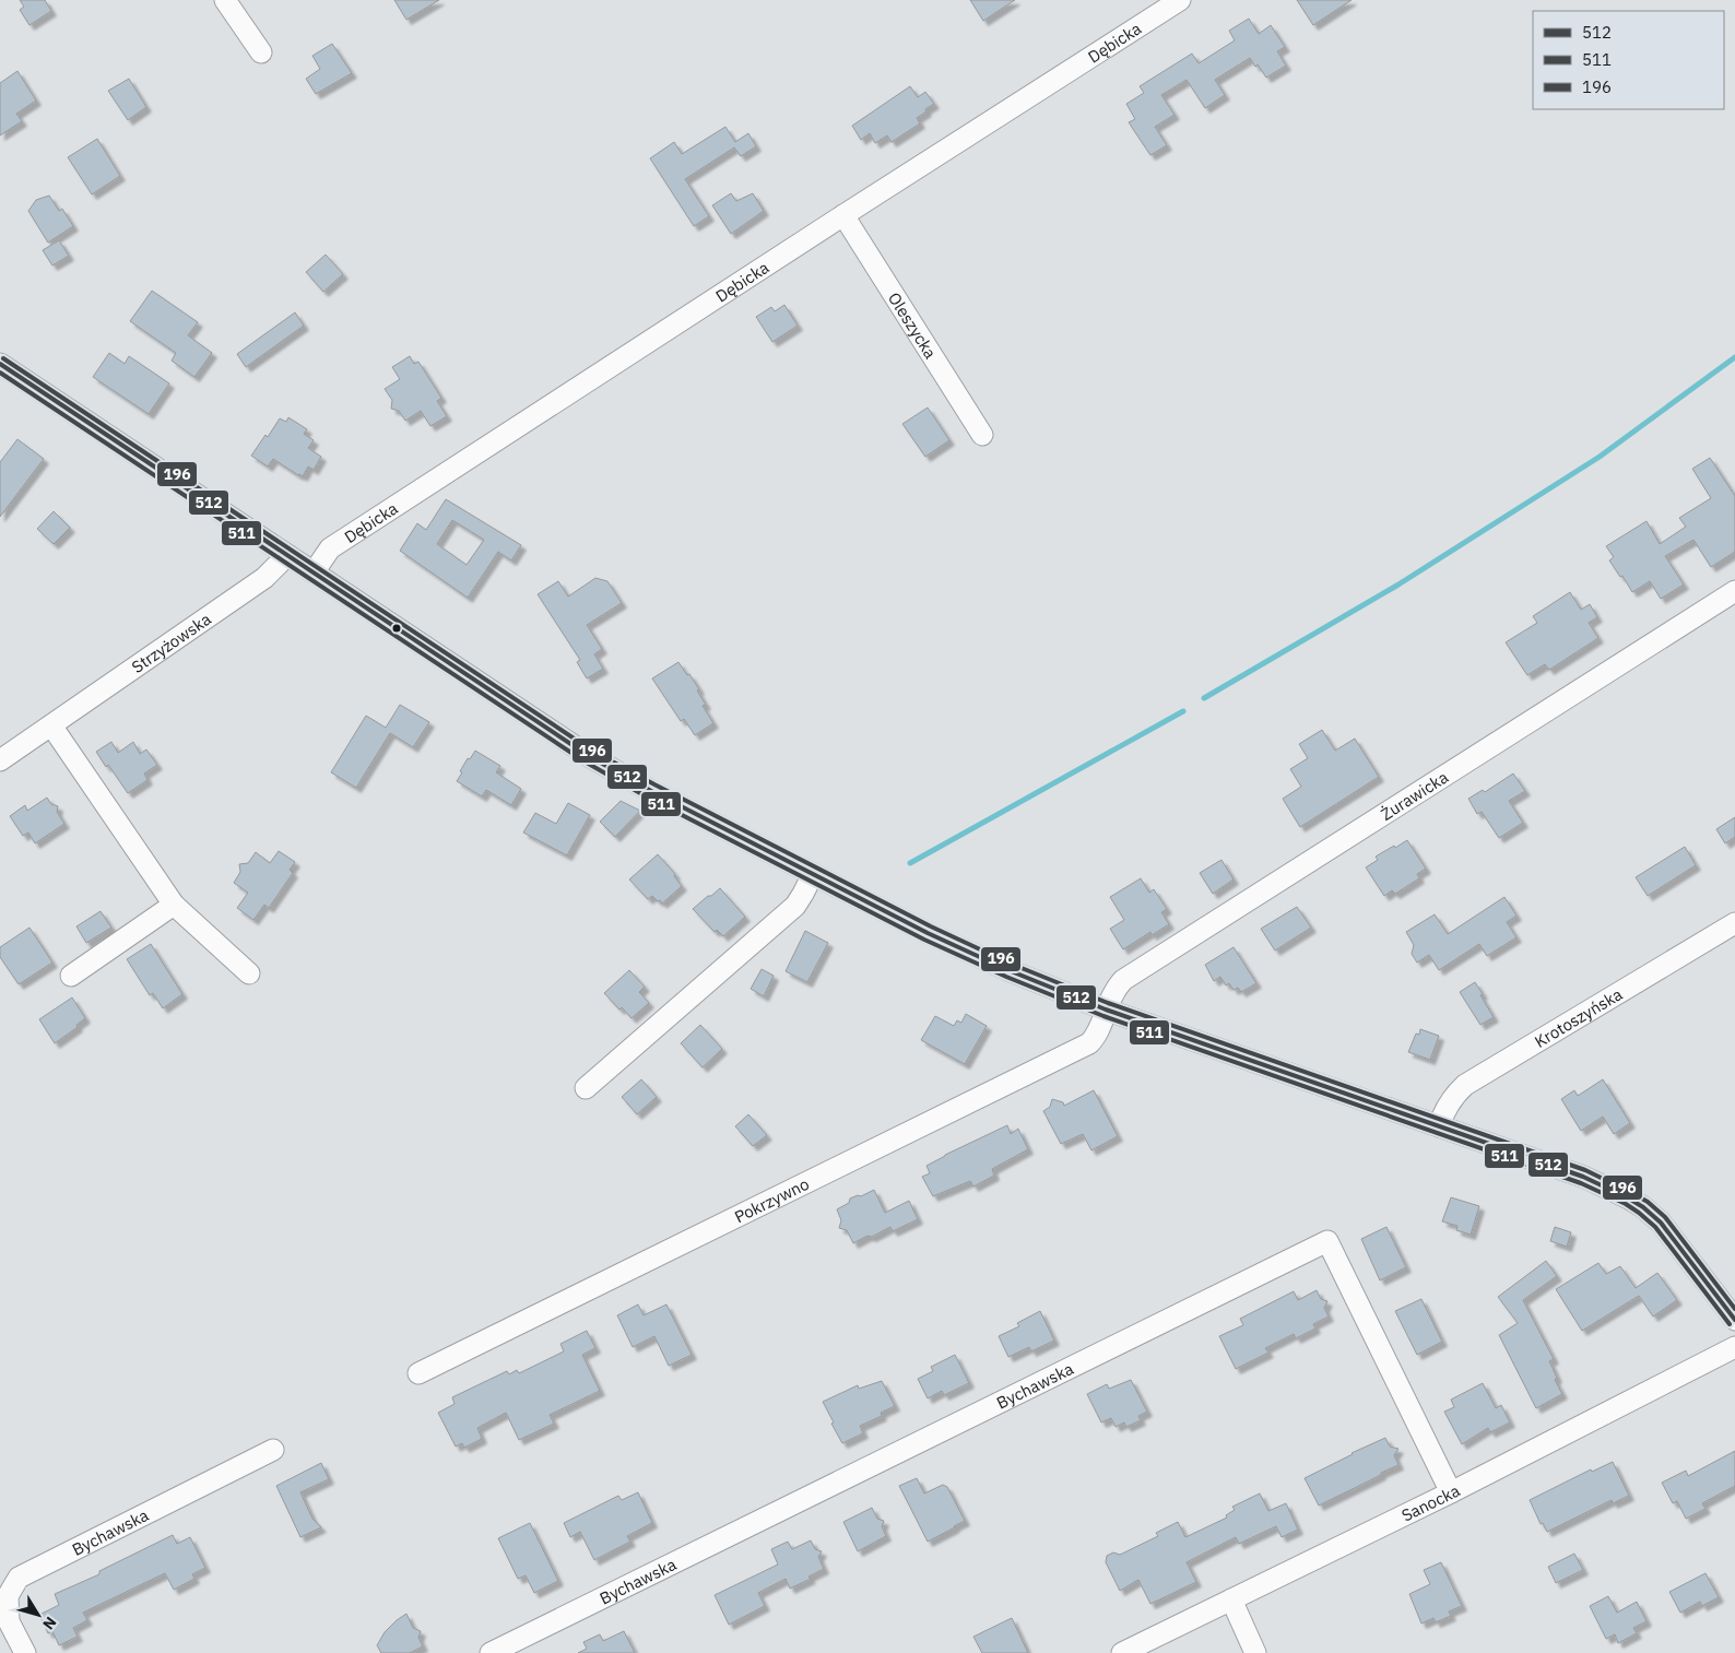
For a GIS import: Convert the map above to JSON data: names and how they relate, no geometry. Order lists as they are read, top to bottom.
{
  "streets": {
    "street": [
      "Dębicka",
      "Oleszycka",
      "Strzyżowska",
      "Żurawicka",
      "Krotoszyńska",
      "Pokrzywno",
      "Bychawska",
      "Sanocka"
    ]
  },
  "crossings": [
    ["Dębicka", "Oleszycka"],
    ["Żurawicka", "Pokrzywno"],
    ["Bychawska", "Sanocka"]
  ],
  "lines": ["transit line 196", "transit line 512", "transit line 511"],
  "legend": ["512", "511", "196"],
  "north": "bottom right"
}
